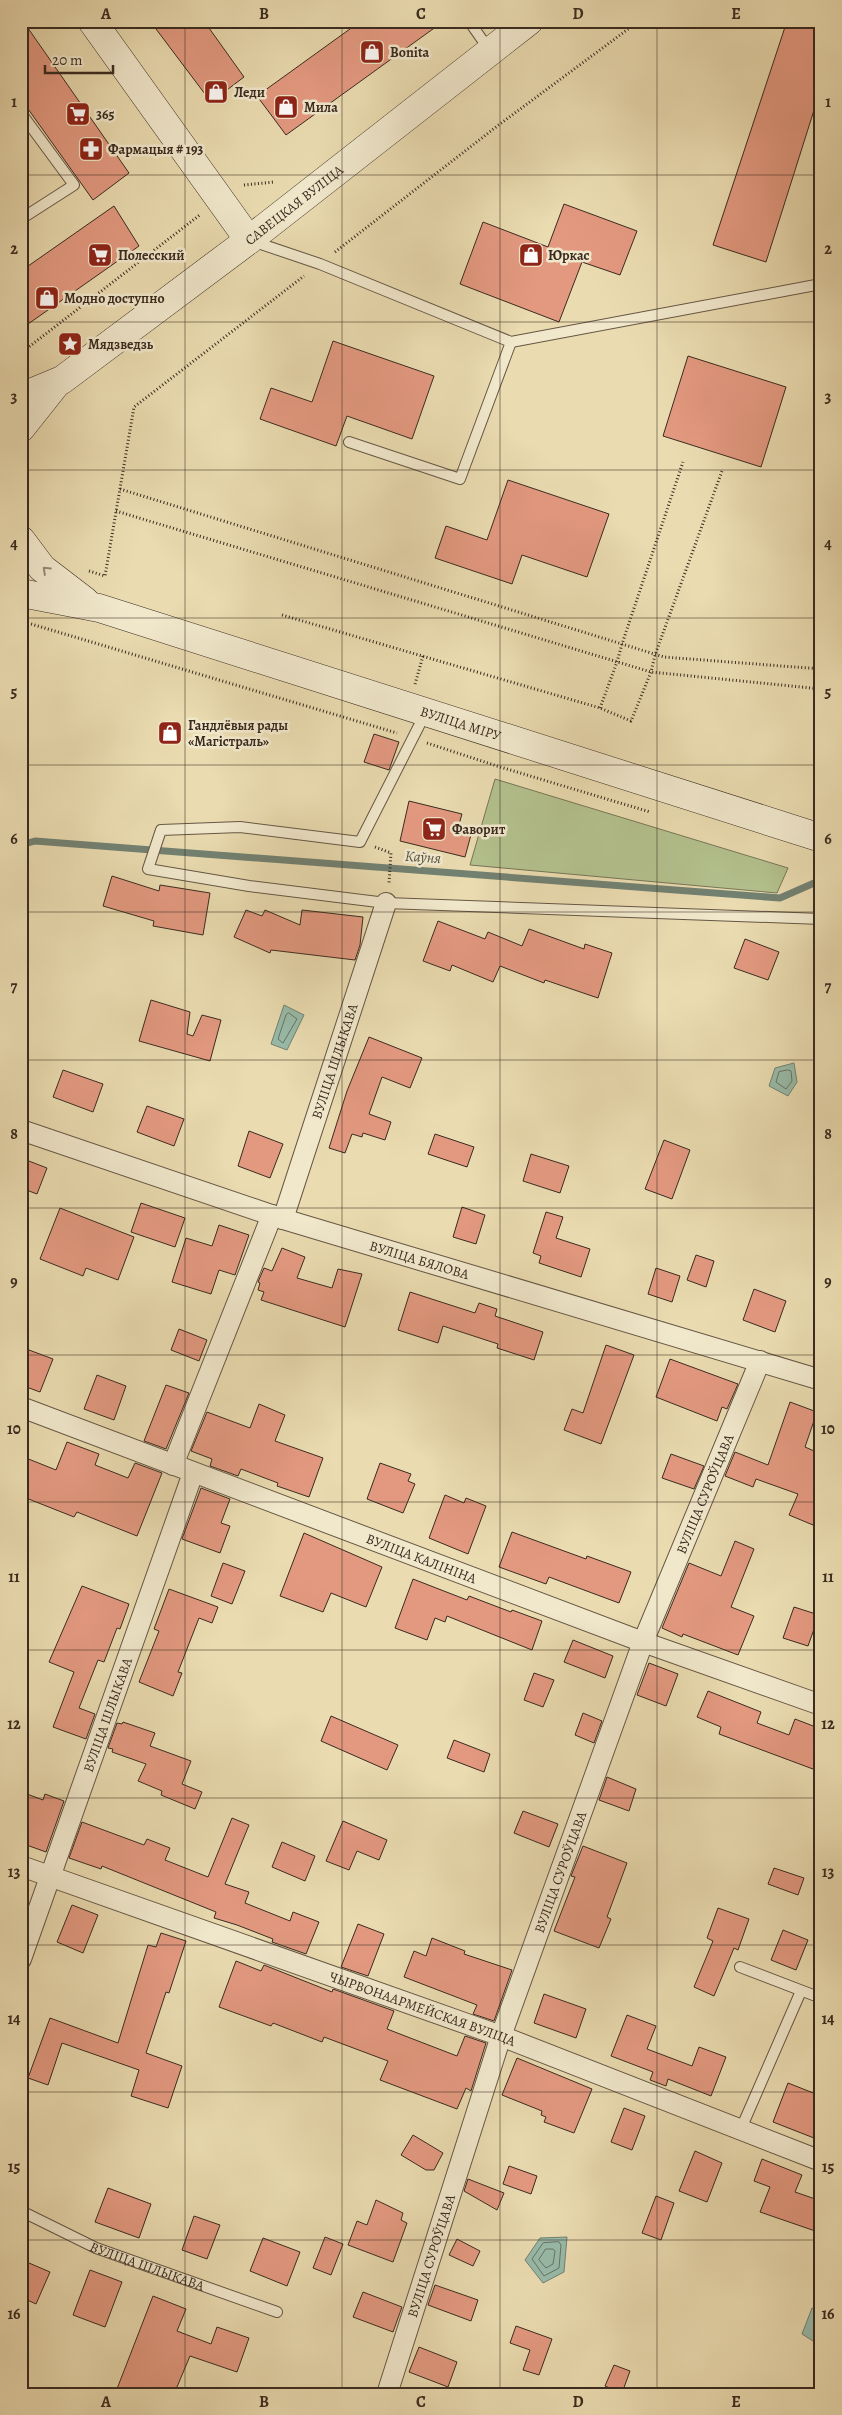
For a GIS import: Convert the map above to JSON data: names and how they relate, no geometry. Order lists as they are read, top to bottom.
{
  "streets": {
    "main road": ["САВЕЦКАЯ ВУЛІЦА", "ВУЛІЦА МІРУ"],
    "street": [
      "ВУЛІЦА ШЛЫКАВА",
      "ВУЛІЦА БЯЛОВА",
      "ВУЛІЦА СУРОЎЦАВА",
      "ВУЛІЦА КАЛІНІНА",
      "ЧЫРВОНААРМЕЙСКАЯ ВУЛІЦА"
    ]
  },
  "crossings": [
    ["ВУЛІЦА ШЛЫКАВА", "ВУЛІЦА БЯЛОВА"],
    ["ВУЛІЦА ШЛЫКАВА", "ВУЛІЦА КАЛІНІНА"],
    ["ВУЛІЦА ШЛЫКАВА", "ЧЫРВОНААРМЕЙСКАЯ ВУЛІЦА"],
    ["ВУЛІЦА БЯЛОВА", "ВУЛІЦА СУРОЎЦАВА"],
    ["ВУЛІЦА СУРОЎЦАВА", "ВУЛІЦА КАЛІНІНА"],
    ["ВУЛІЦА СУРОЎЦАВА", "ЧЫРВОНААРМЕЙСКАЯ ВУЛІЦА"]
  ],
  "water": ["Каўня"],
  "places": {
    "shop": [
      "Bonita",
      "Леди",
      "Мила",
      "Юркас",
      "Модно доступно",
      "Гандлёвыя рады «Магістраль»"
    ],
    "supermarket": ["365", "Полесский", "Фаворит"],
    "pharmacy": ["Фармацыя # 193"],
    "place": ["Мядзведзь"]
  },
  "scale_bar": "20 m",
  "grid": {
    "columns": [
      "A",
      "B",
      "C",
      "D",
      "E"
    ],
    "rows": [
      "1",
      "2",
      "3",
      "4",
      "5",
      "6",
      "7",
      "8",
      "9",
      "10",
      "11",
      "12",
      "13",
      "14",
      "15",
      "16"
    ]
  }
}
